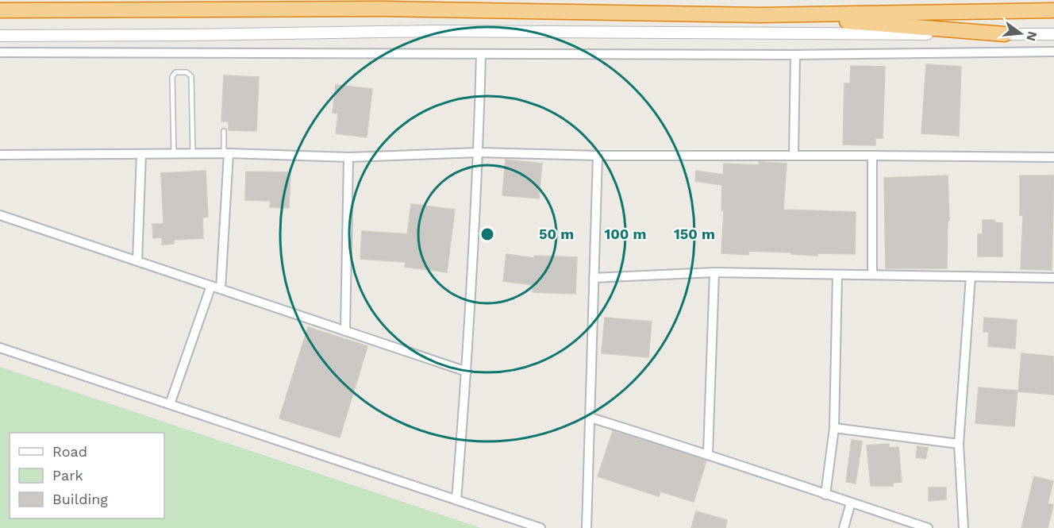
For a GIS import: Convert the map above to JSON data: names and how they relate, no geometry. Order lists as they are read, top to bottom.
{
  "legend": ["Road", "Park", "Building"],
  "north": "right",
  "rings": ["50 m", "100 m", "150 m"]
}
